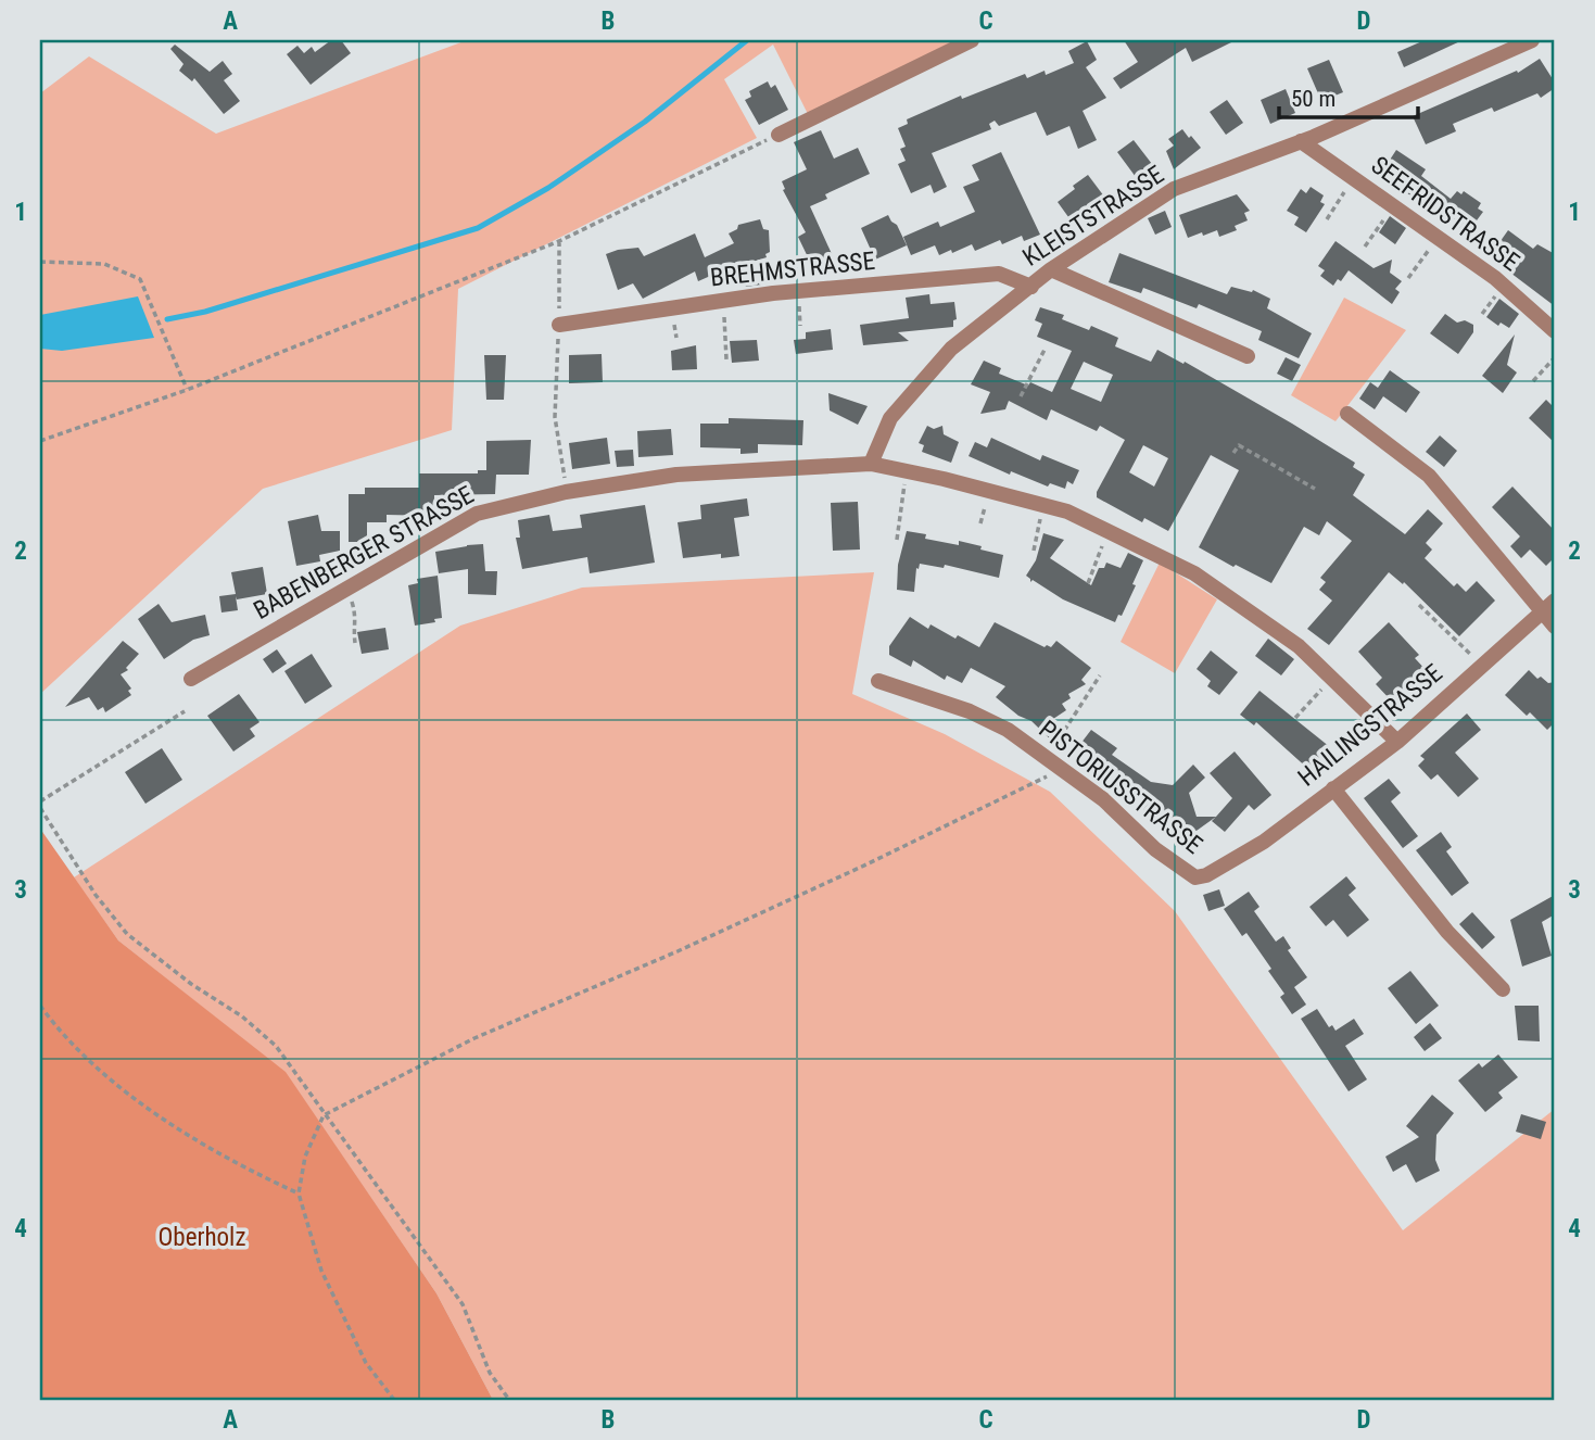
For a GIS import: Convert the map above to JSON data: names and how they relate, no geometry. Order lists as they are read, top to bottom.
{
  "streets": {
    "street": [
      "SEEFRIDSTRASSE",
      "KLEISTSTRASSE",
      "BREHMSTRASSE",
      "BABENBERGER STRASSE",
      "HAILINGSTRASSE",
      "PISTORIUSSTRASSE"
    ]
  },
  "crossings": [
    ["SEEFRIDSTRASSE", "KLEISTSTRASSE"],
    ["KLEISTSTRASSE", "BREHMSTRASSE"],
    ["KLEISTSTRASSE", "BABENBERGER STRASSE"],
    ["BABENBERGER STRASSE", "HAILINGSTRASSE"],
    ["HAILINGSTRASSE", "PISTORIUSSTRASSE"]
  ],
  "parks": ["Oberholz"],
  "scale_bar": "50 m",
  "grid": {
    "columns": [
      "A",
      "B",
      "C",
      "D"
    ],
    "rows": [
      "1",
      "2",
      "3",
      "4"
    ]
  }
}
